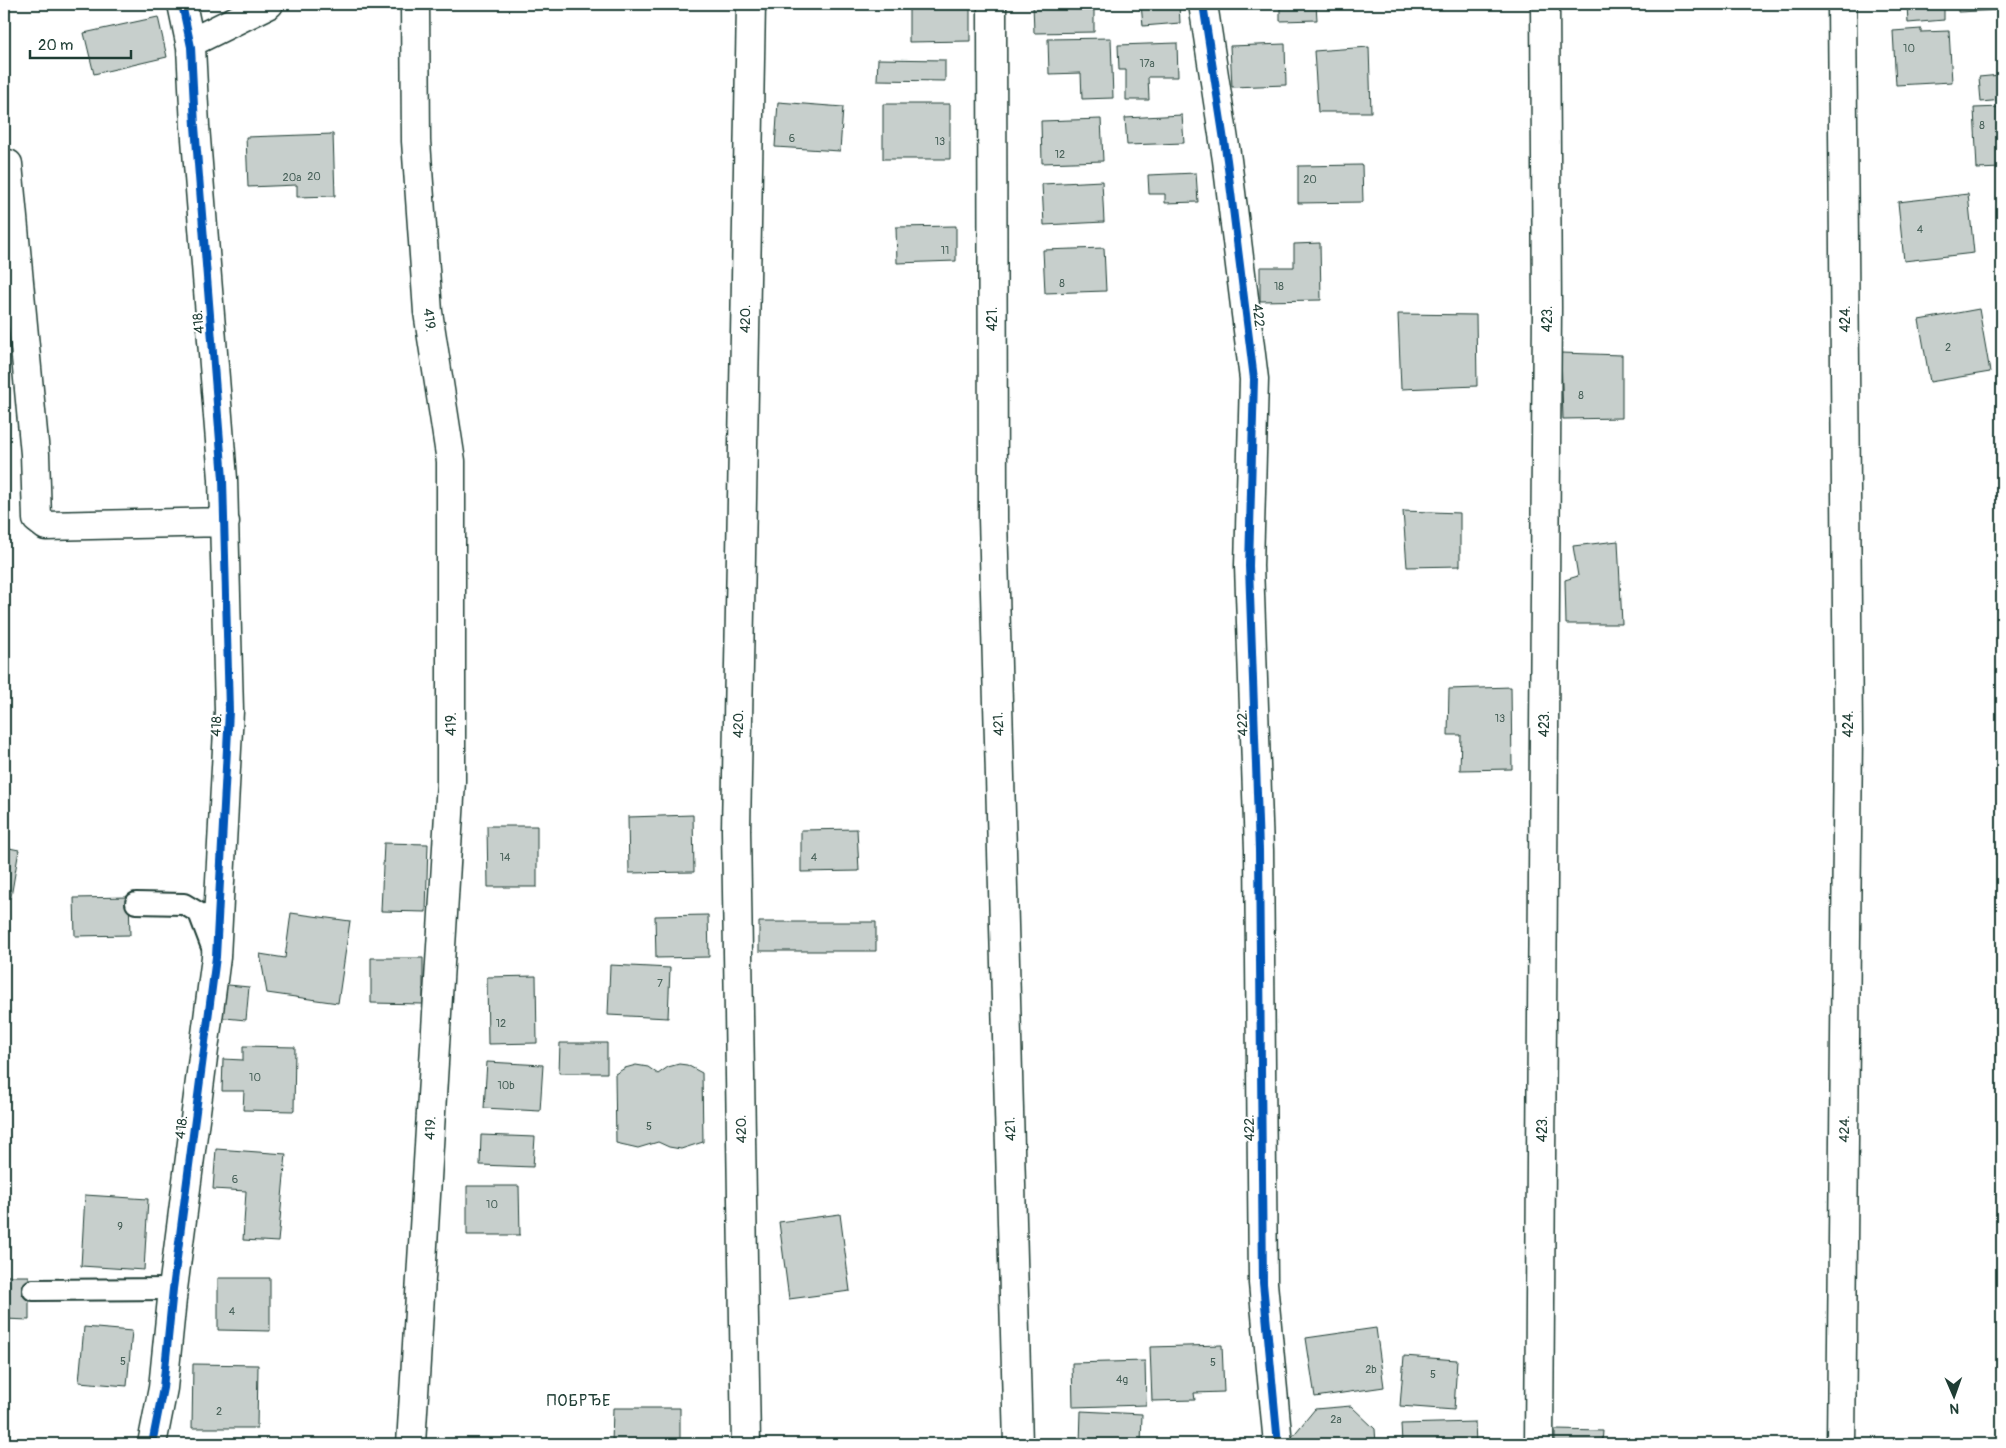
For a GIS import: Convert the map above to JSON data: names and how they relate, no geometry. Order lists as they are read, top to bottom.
{
  "streets": {
    "street": [
      "422.",
      "420.",
      "421.",
      "423.",
      "424.",
      "419.",
      "418."
    ]
  },
  "districts": ["ПОБРЂЕ"],
  "house_numbers": [
    "10",
    "17a",
    "8",
    "6",
    "13",
    "12",
    "20",
    "20a",
    "20",
    "4",
    "11",
    "8",
    "18",
    "2",
    "8",
    "13",
    "14",
    "4",
    "7",
    "12",
    "10",
    "10b",
    "5",
    "6",
    "10",
    "9",
    "4",
    "5",
    "5",
    "2b",
    "5",
    "4g",
    "2",
    "2a"
  ],
  "scale_bar": "20 m",
  "north": "bottom"
}
